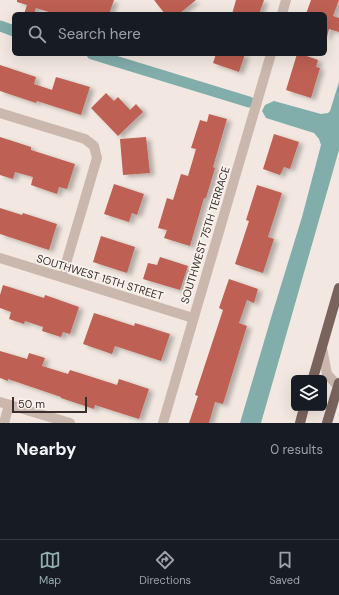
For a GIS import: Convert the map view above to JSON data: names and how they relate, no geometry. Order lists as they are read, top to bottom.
{
  "streets": {
    "street": ["SOUTHWEST 75TH TERRACE", "SOUTHWEST 15TH STREET"]
  },
  "crossings": [
    ["SOUTHWEST 75TH TERRACE", "SOUTHWEST 15TH STREET"]
  ],
  "scale_bar": "50 m",
  "page": {
    "search": "Search here",
    "scale": "50 m",
    "heading": ["Nearby", "0 results"],
    "nav": ["Map", "Directions", "Saved"]
  }
}
